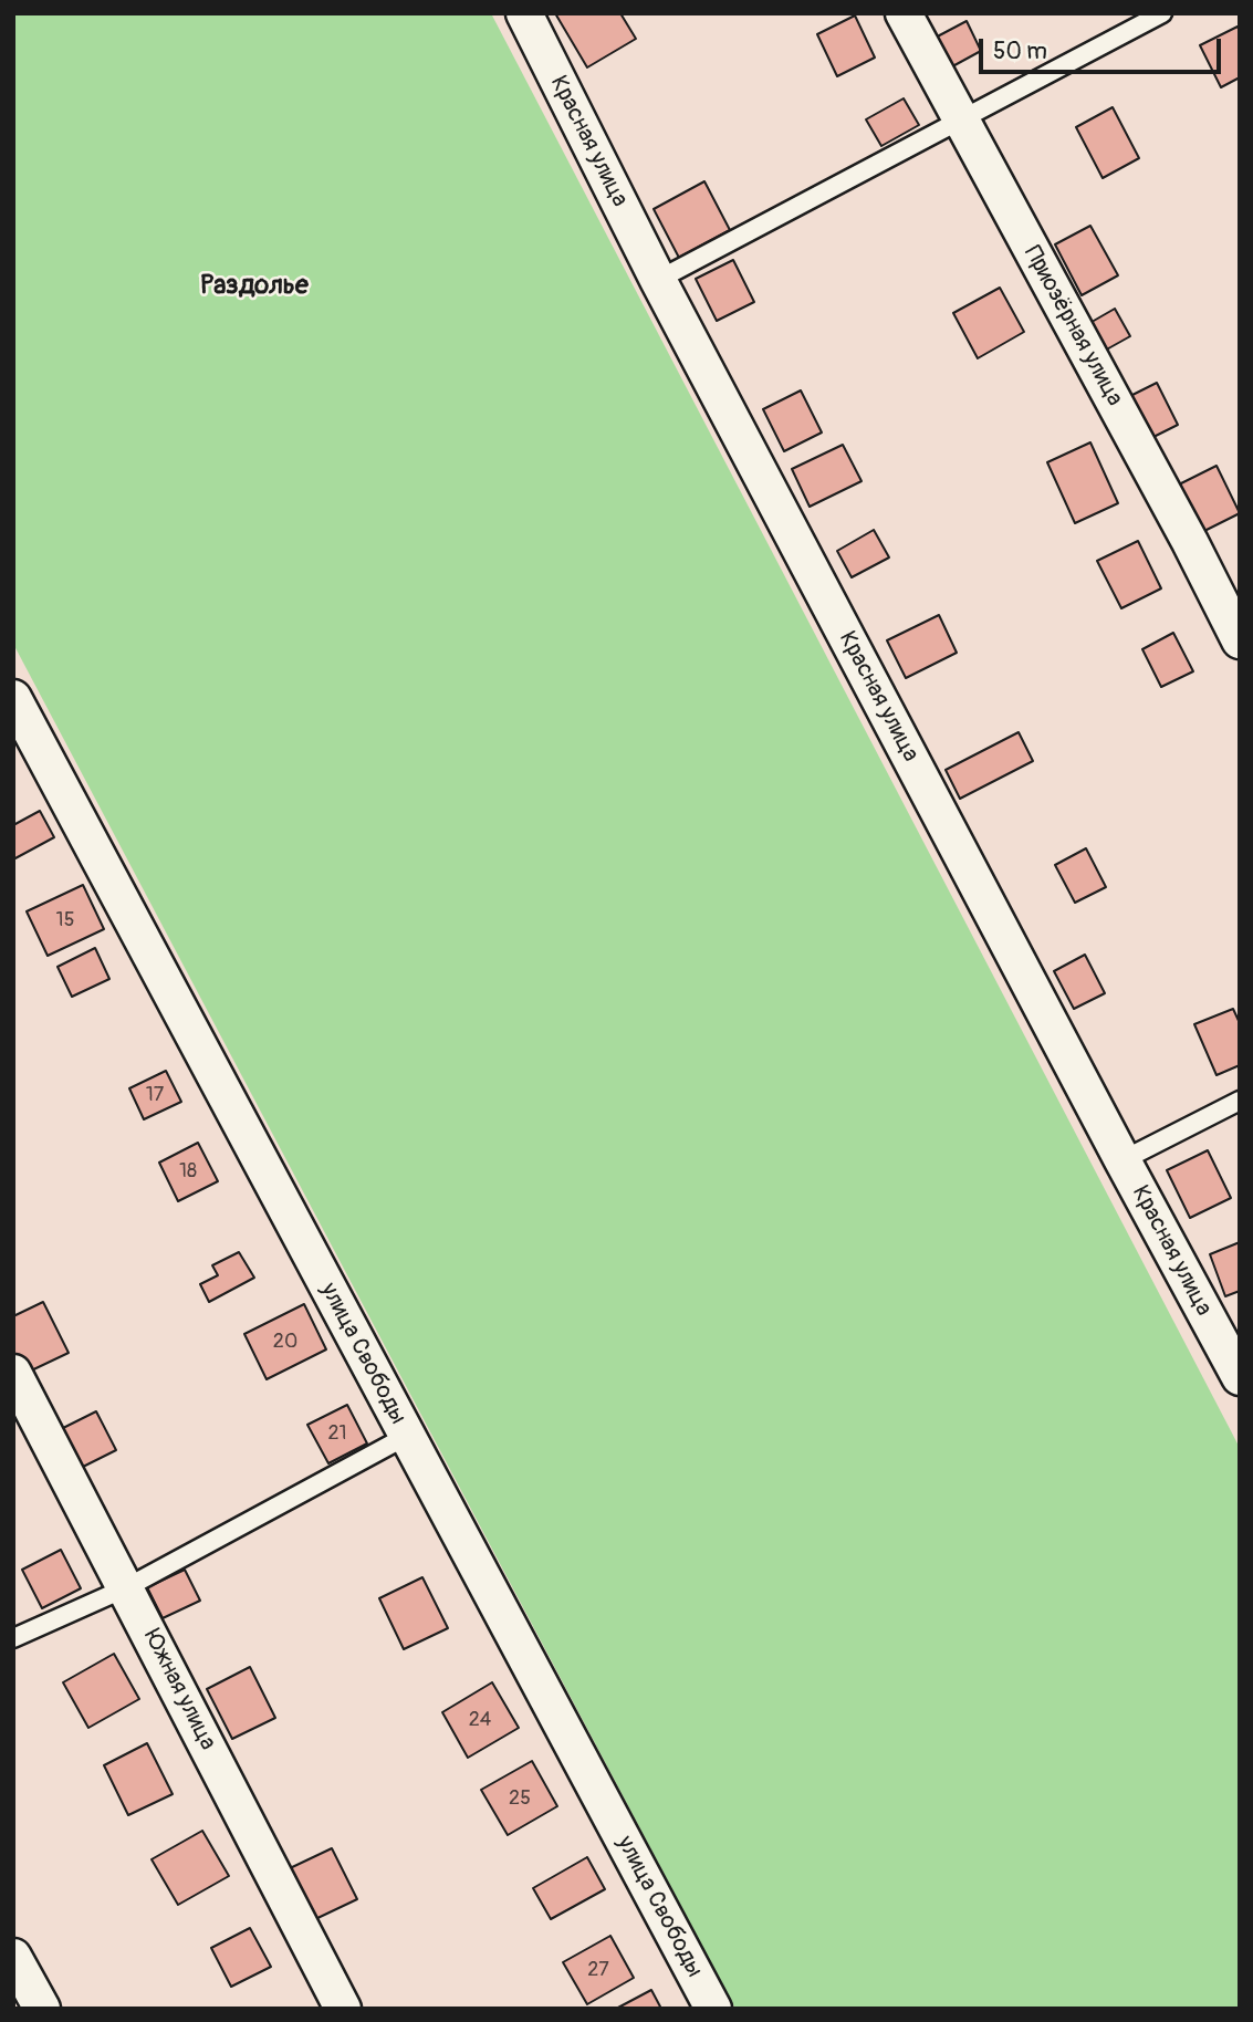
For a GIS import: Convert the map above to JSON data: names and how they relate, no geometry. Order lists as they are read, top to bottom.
{
  "streets": {
    "street": [
      "Красная улица",
      "Приозёрная улица",
      "улица Свободы",
      "Южная улица"
    ]
  },
  "districts": ["Раздолье"],
  "house_numbers": [
    "15",
    "17",
    "18",
    "20",
    "21",
    "24",
    "25",
    "27"
  ],
  "scale_bar": "50 m"
}
